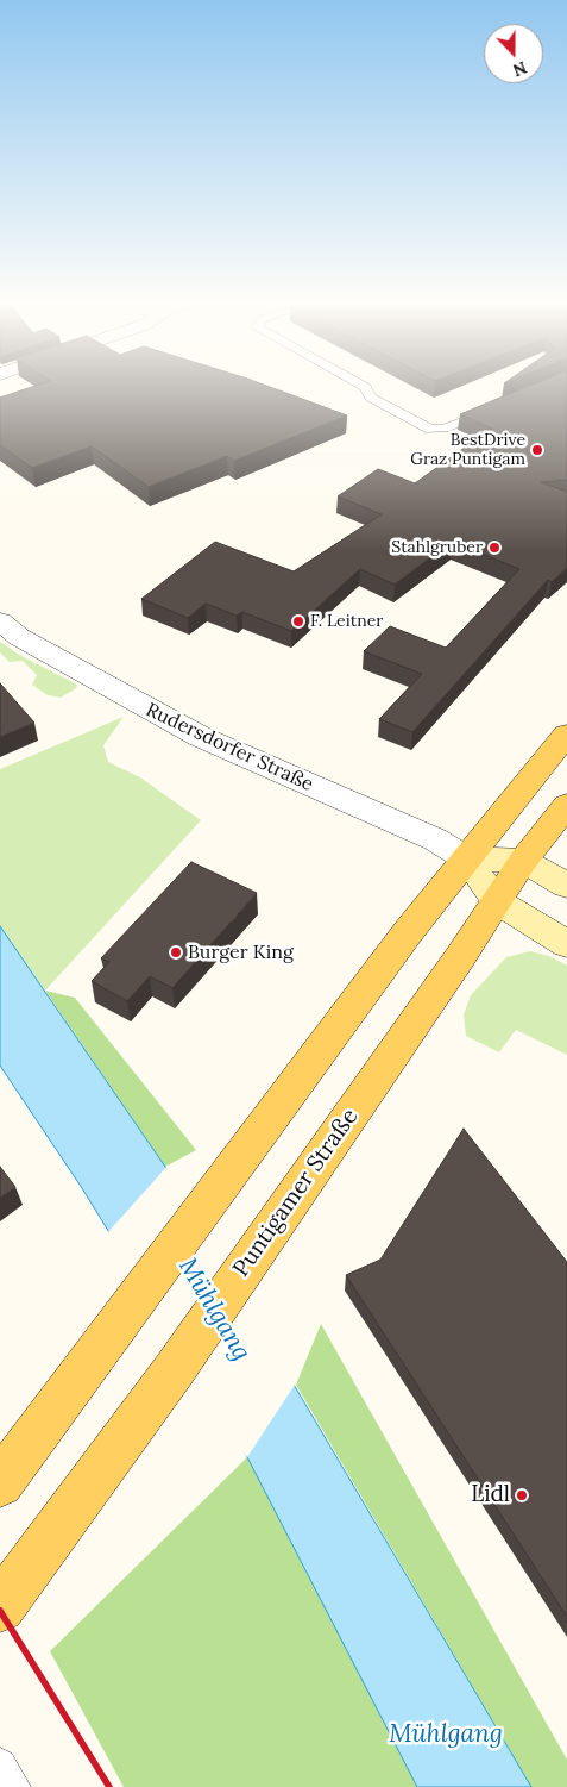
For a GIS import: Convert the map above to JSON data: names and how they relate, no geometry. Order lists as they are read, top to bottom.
{
  "streets": {
    "main road": ["Puntigamer Straße"],
    "street": ["Rudersdorfer Straße"]
  },
  "water": ["Mühlgang"],
  "places": [
    "BestDrive Graz Puntigam",
    "Stahlgruber",
    "F. Leitner",
    "Burger King",
    "Lidl"
  ],
  "north": "bottom"
}
